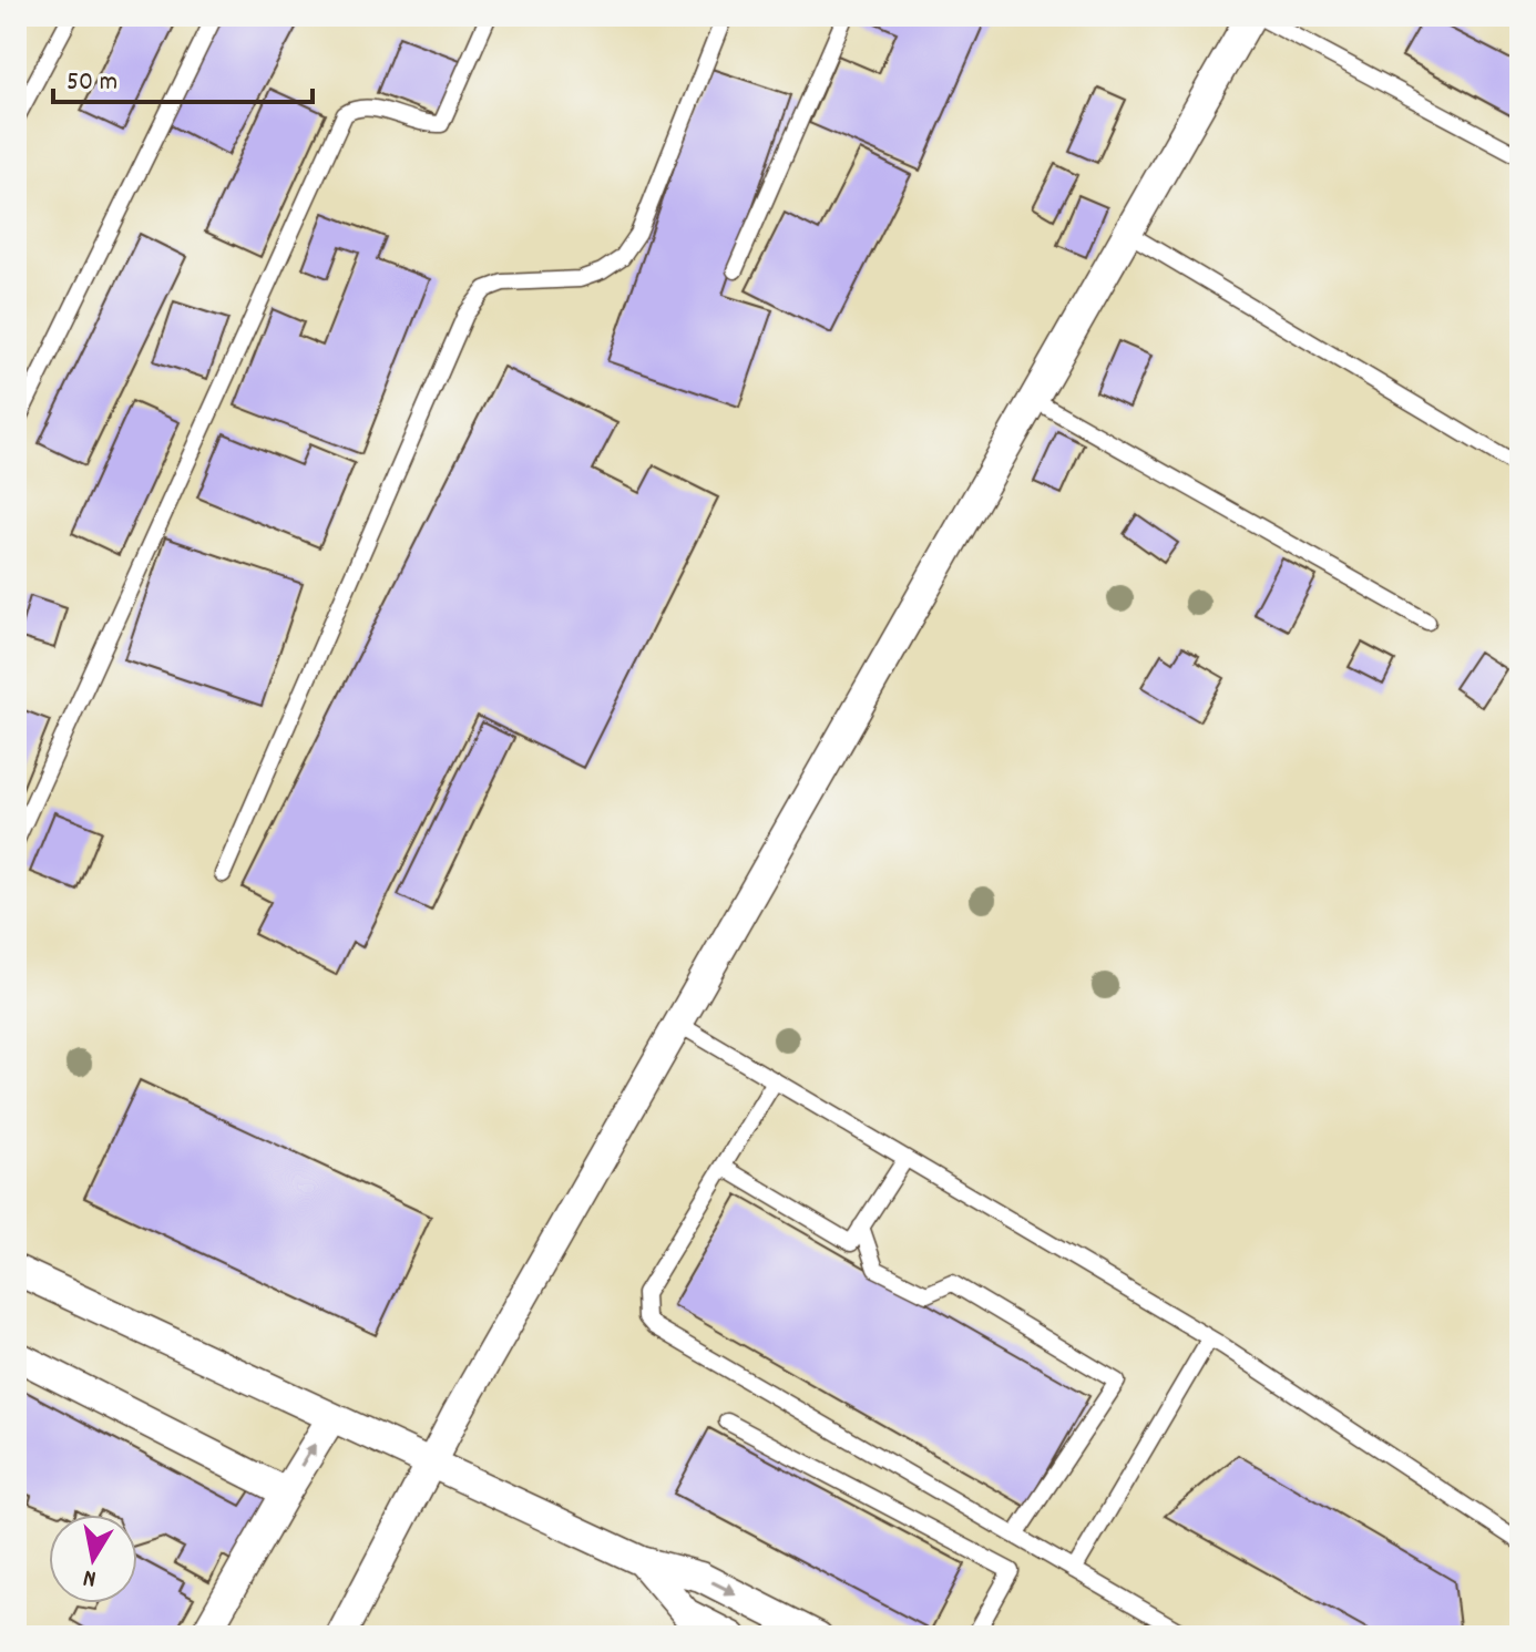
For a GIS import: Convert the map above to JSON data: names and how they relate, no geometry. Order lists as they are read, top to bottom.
{
  "scale_bar": "50 m",
  "north": "bottom"
}
